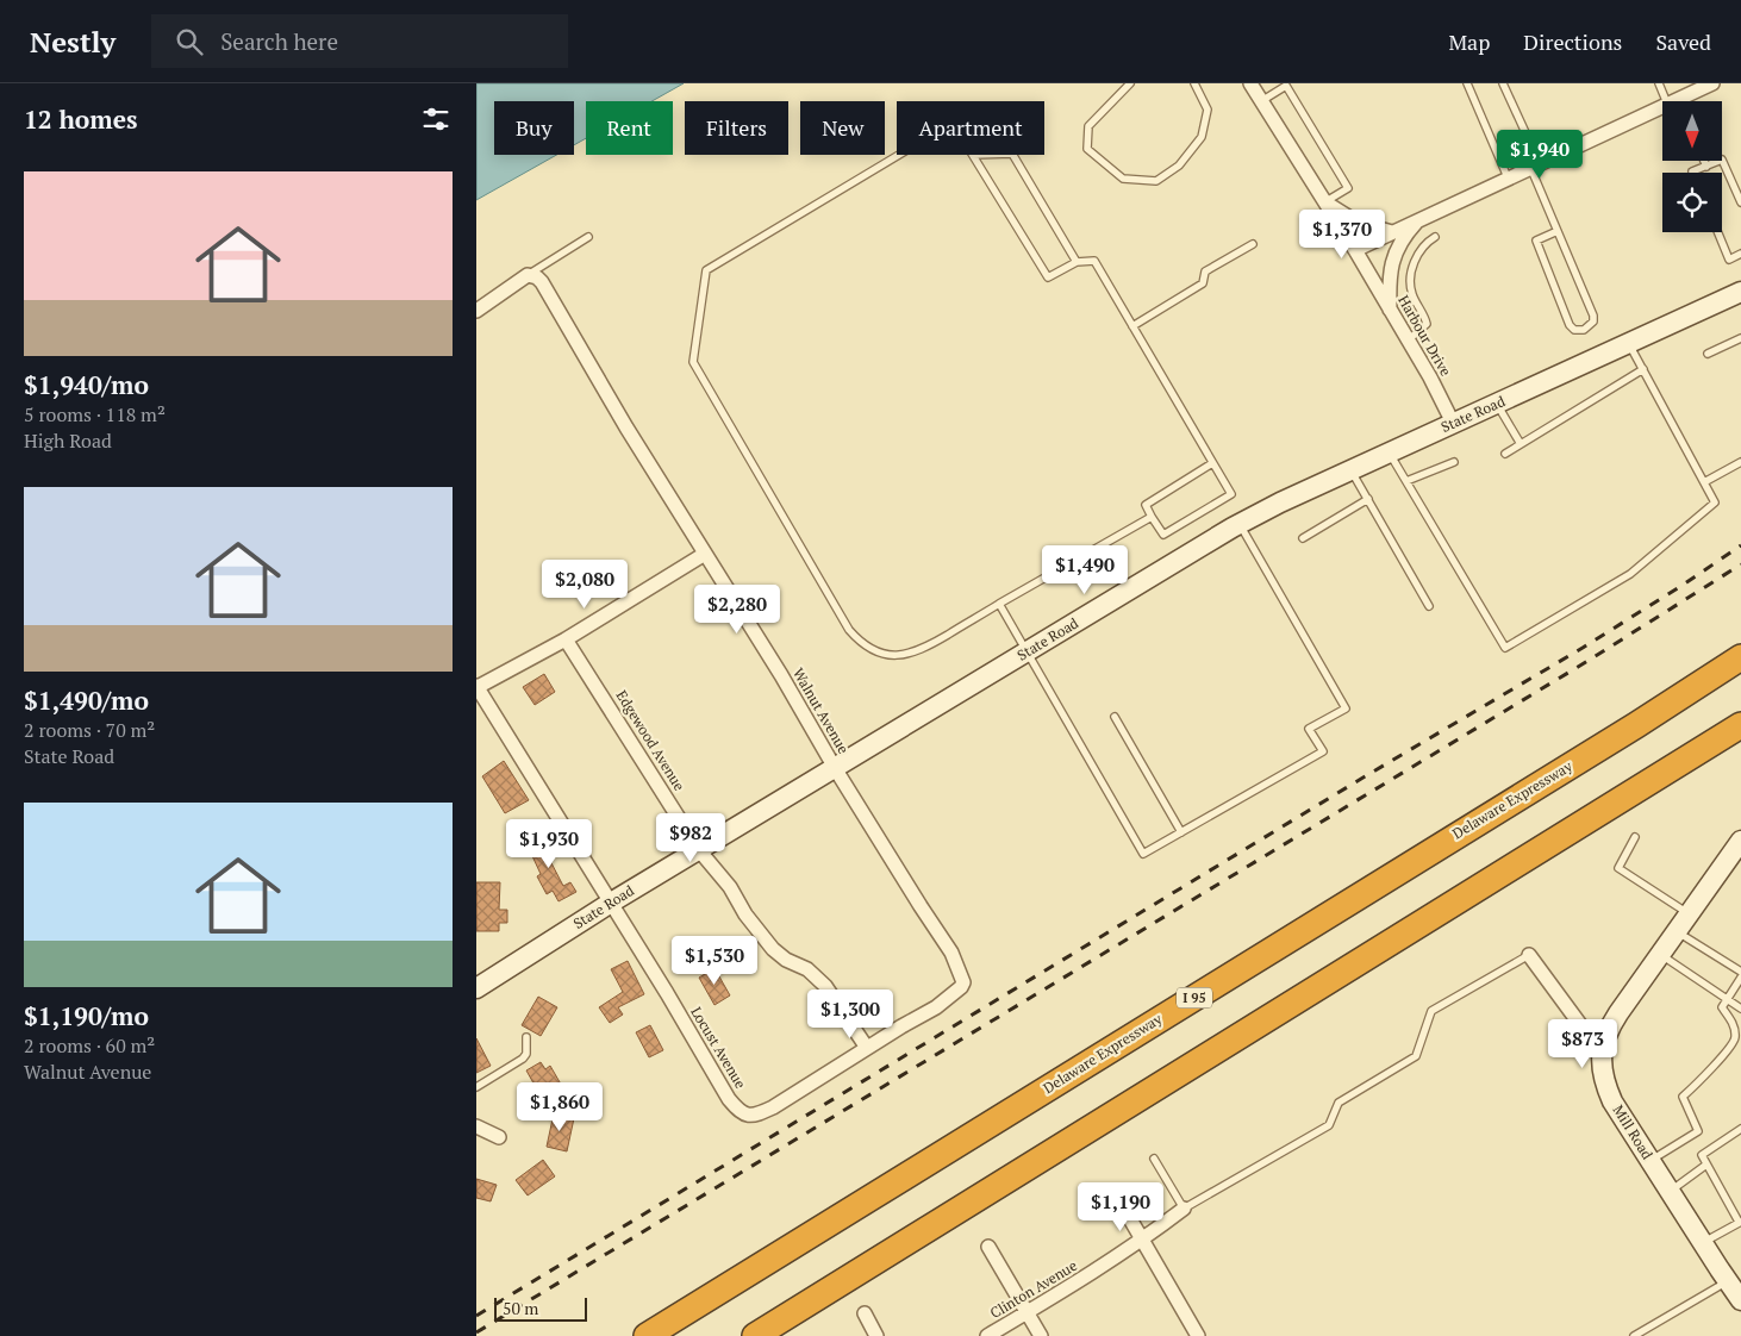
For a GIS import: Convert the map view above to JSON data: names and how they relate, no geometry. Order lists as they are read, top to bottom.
{
  "streets": {
    "highway": ["Delaware Expressway", "I 95"],
    "main road": ["State Road", "Mill Road"],
    "street": [
      "Harbour Drive",
      "Walnut Avenue",
      "Edgewood Avenue",
      "Locust Avenue",
      "Clinton Avenue"
    ]
  },
  "crossings": [
    ["Harbour Drive", "State Road"],
    ["State Road", "Walnut Avenue"],
    ["State Road", "Edgewood Avenue"],
    ["State Road", "Locust Avenue"],
    ["Walnut Avenue", "Edgewood Avenue"],
    ["Walnut Avenue", "Locust Avenue"],
    ["Edgewood Avenue", "Locust Avenue"]
  ],
  "scale_bar": "50 m",
  "north": "bottom",
  "page": {
    "header": "Nestly",
    "search": "Search here",
    "nav": ["Map", "Directions", "Saved"],
    "heading": "12 homes",
    "chip": [
      "Buy",
      "Rent",
      "Filters",
      "New",
      "Apartment"
    ],
    "price": [
      "$1,940",
      "$1,370",
      "$1,490",
      "$2,080",
      "$2,280",
      "$982",
      "$1,930",
      "$1,530",
      "$1,300",
      "$873",
      "$1,860",
      "$1,190"
    ],
    "list": [
      {
        "name": "$1,940/mo",
        "note": "5 rooms · 118 m² · High Road"
      },
      {
        "name": "$1,490/mo",
        "note": "2 rooms · 70 m² · State Road"
      },
      {
        "name": "$1,190/mo",
        "note": "2 rooms · 60 m² · Walnut Avenue"
      }
    ],
    "scale": "50 m"
  }
}
